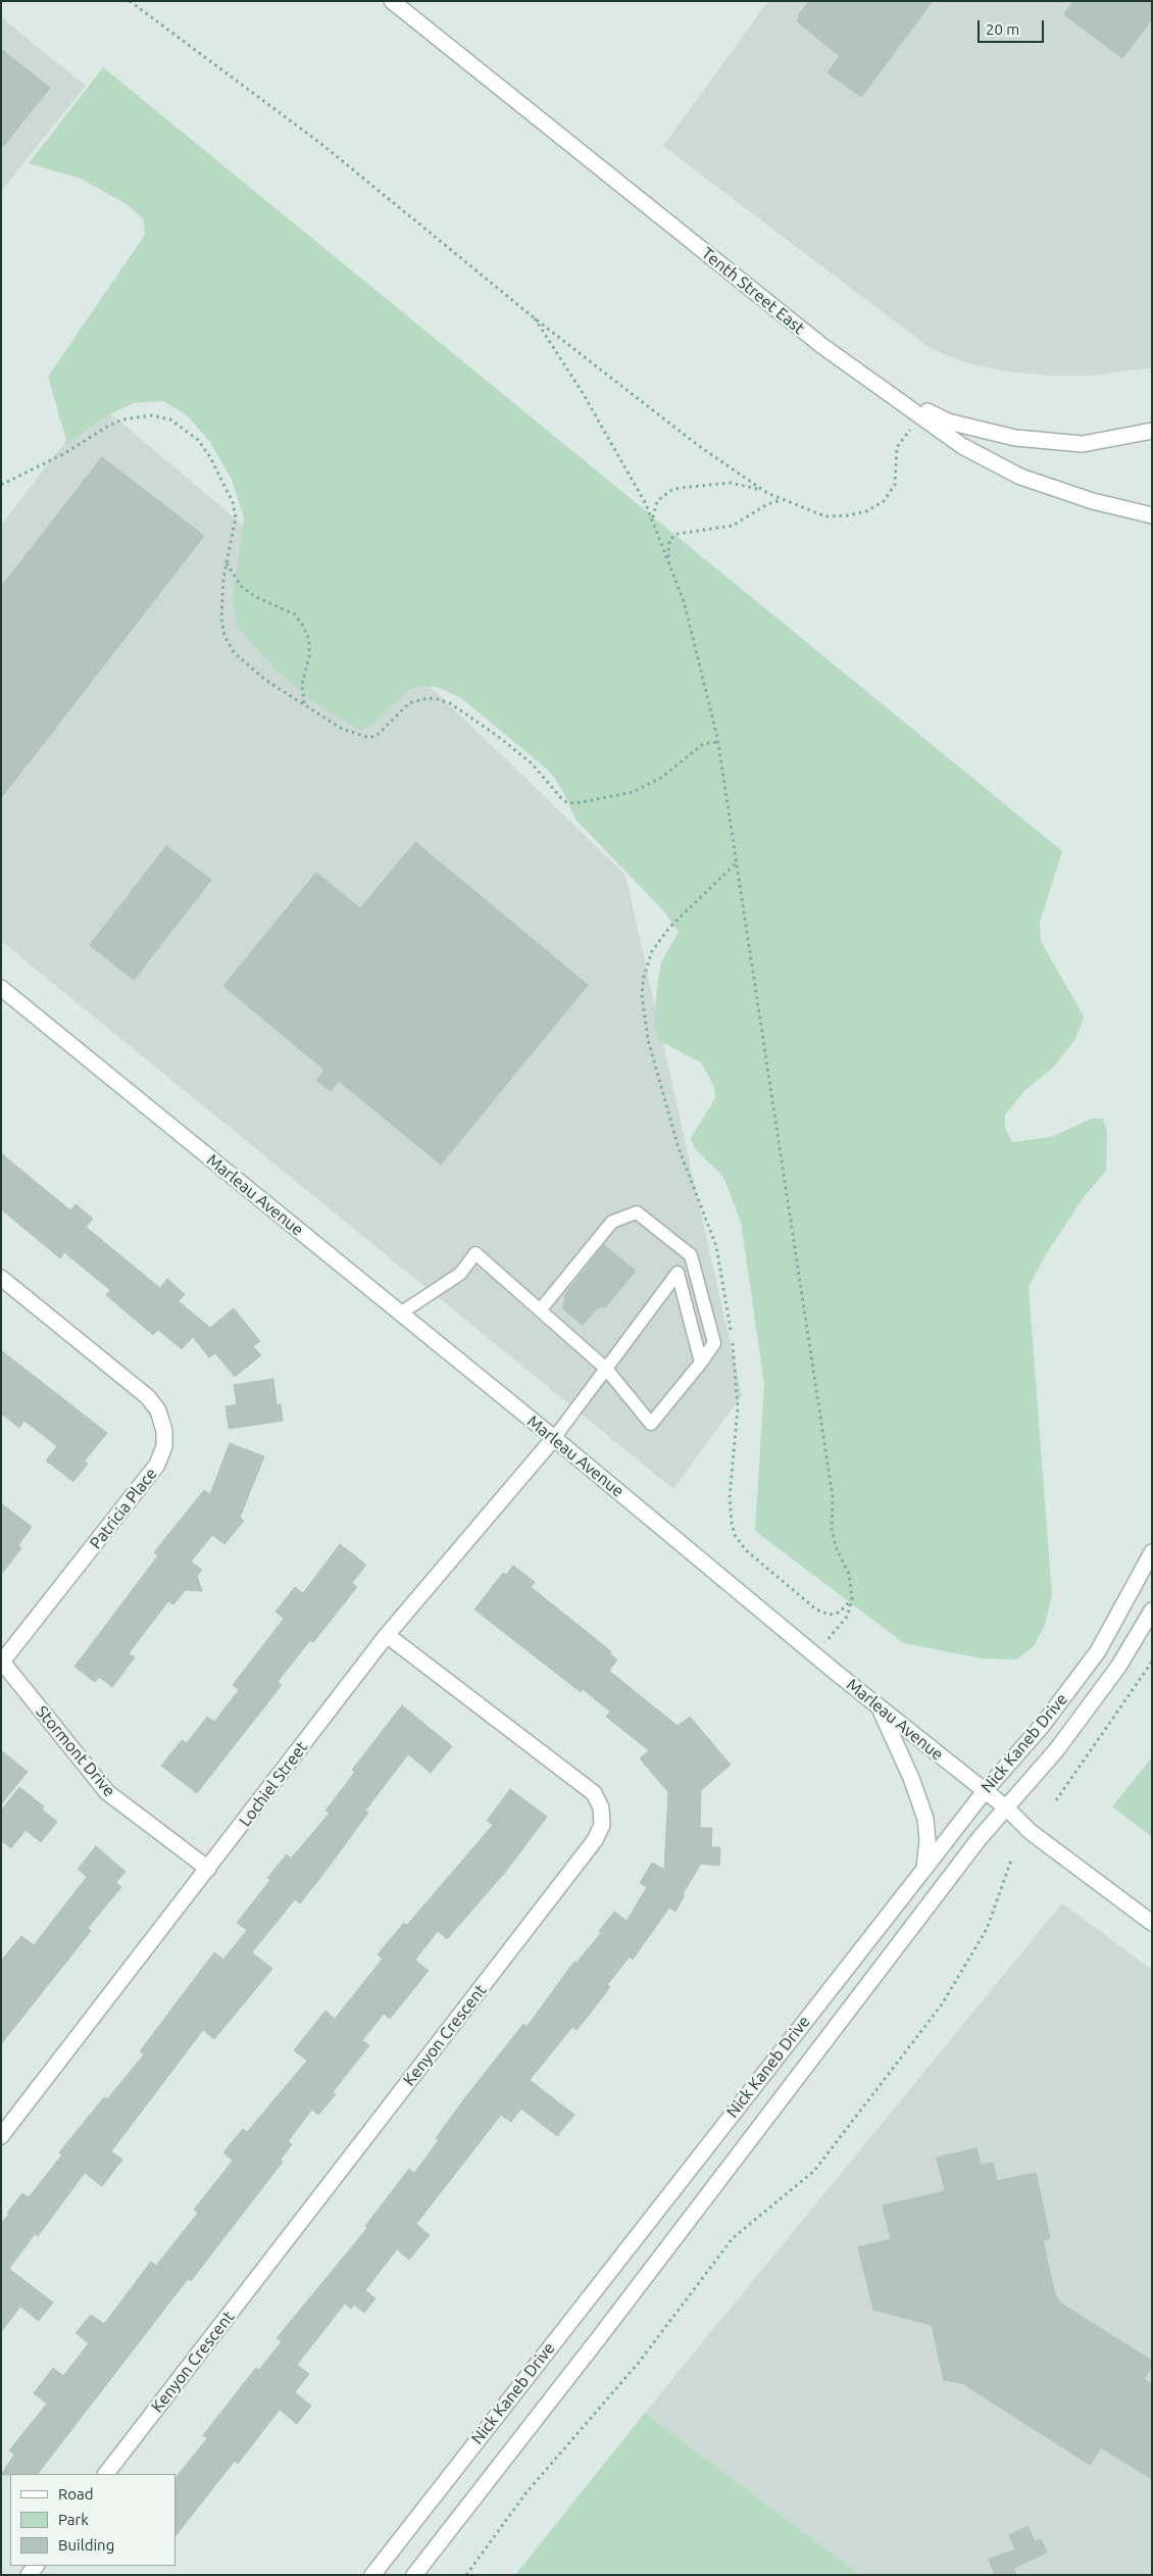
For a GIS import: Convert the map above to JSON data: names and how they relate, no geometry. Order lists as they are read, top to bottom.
{
  "streets": {
    "street": [
      "Tenth Street East",
      "Marleau Avenue",
      "Patricia Place",
      "Nick Kaneb Drive",
      "Stormont Drive",
      "Lochiel Street",
      "Kenyon Crescent"
    ]
  },
  "crossings": [
    ["Marleau Avenue", "Nick Kaneb Drive"],
    ["Marleau Avenue", "Lochiel Street"],
    ["Patricia Place", "Stormont Drive"],
    ["Stormont Drive", "Lochiel Street"],
    ["Lochiel Street", "Kenyon Crescent"]
  ],
  "legend": ["Road", "Park", "Building"],
  "scale_bar": "20 m"
}
